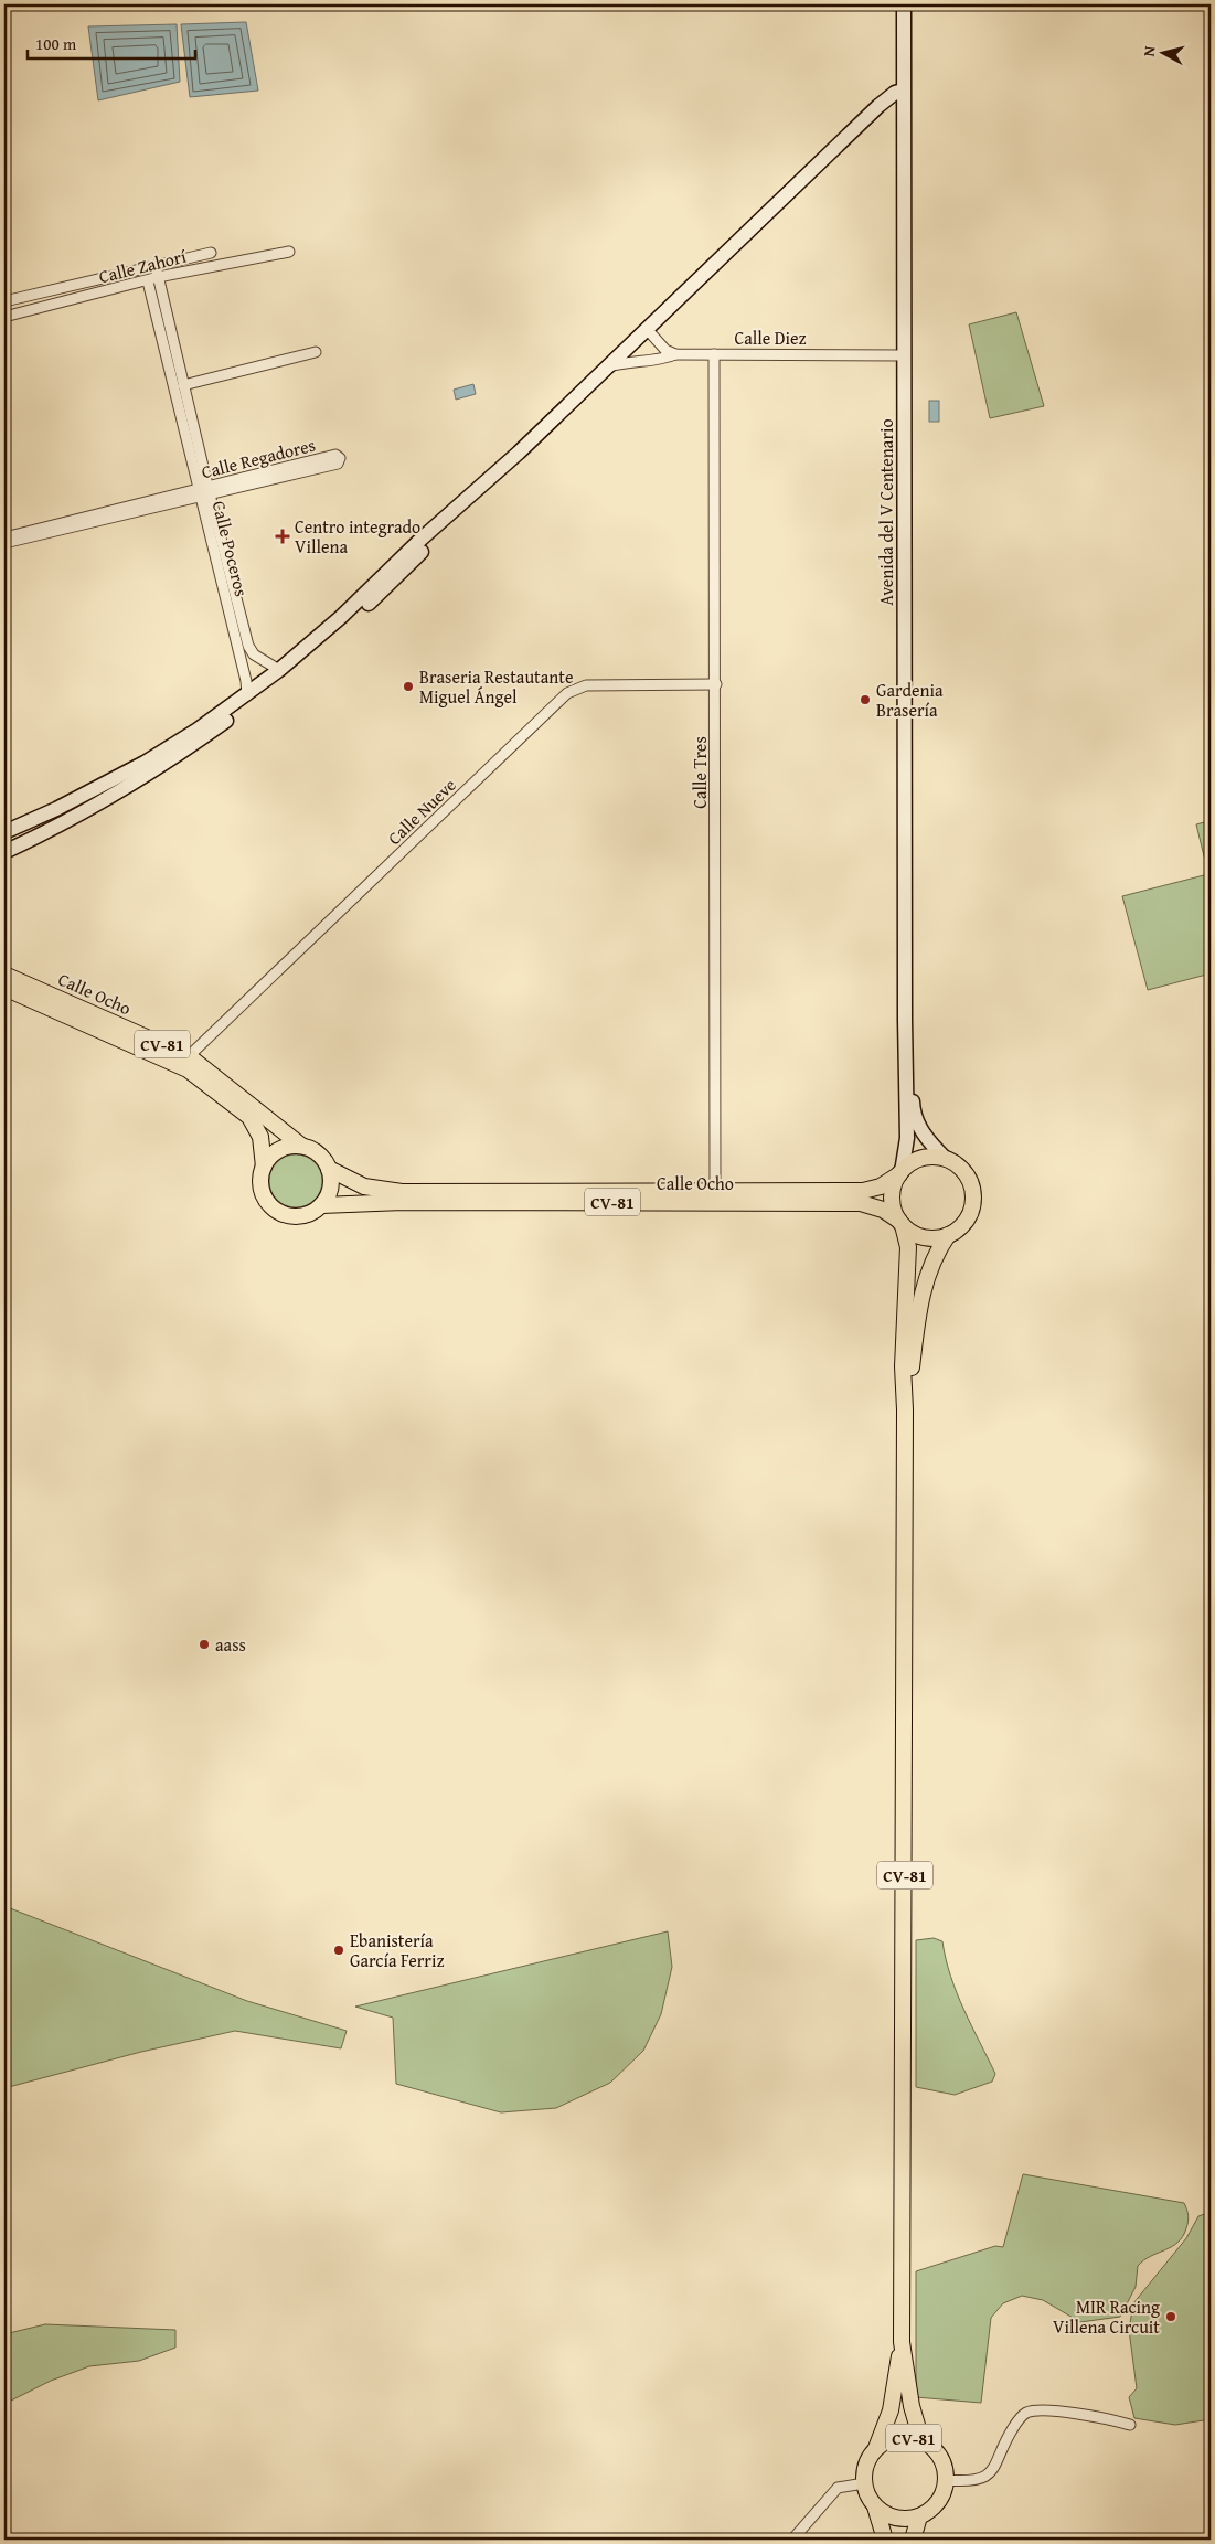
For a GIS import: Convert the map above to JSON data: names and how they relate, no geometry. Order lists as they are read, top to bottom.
{
  "streets": {
    "main road": ["Calle Ocho", "CV-81"],
    "street": [
      "Calle Zahorí",
      "Calle Diez",
      "Calle Regadores",
      "Avenida del V Centenario",
      "Calle Poceros",
      "Calle Tres",
      "Calle Nueve"
    ]
  },
  "crossings": [
    ["Calle Zahorí", "Calle Poceros"],
    ["Calle Diez", "Avenida del V Centenario"],
    ["Calle Diez", "Calle Tres"],
    ["Calle Regadores", "Calle Poceros"],
    ["Avenida del V Centenario", "Calle Ocho"],
    ["Avenida del V Centenario", "CV-81"],
    ["Calle Tres", "Calle Nueve"],
    ["Calle Tres", "Calle Ocho"],
    ["Calle Nueve", "Calle Ocho"],
    ["Calle Ocho", "CV-81"]
  ],
  "places": {
    "health": ["Centro integrado Villena"],
    "other": [
      "Braseria Restautante Miguel Ángel",
      "Gardenia Brasería",
      "aass",
      "Ebanistería García Ferriz",
      "MIR Racing Villena Circuit"
    ]
  },
  "scale_bar": "100 m",
  "north": "left"
}
